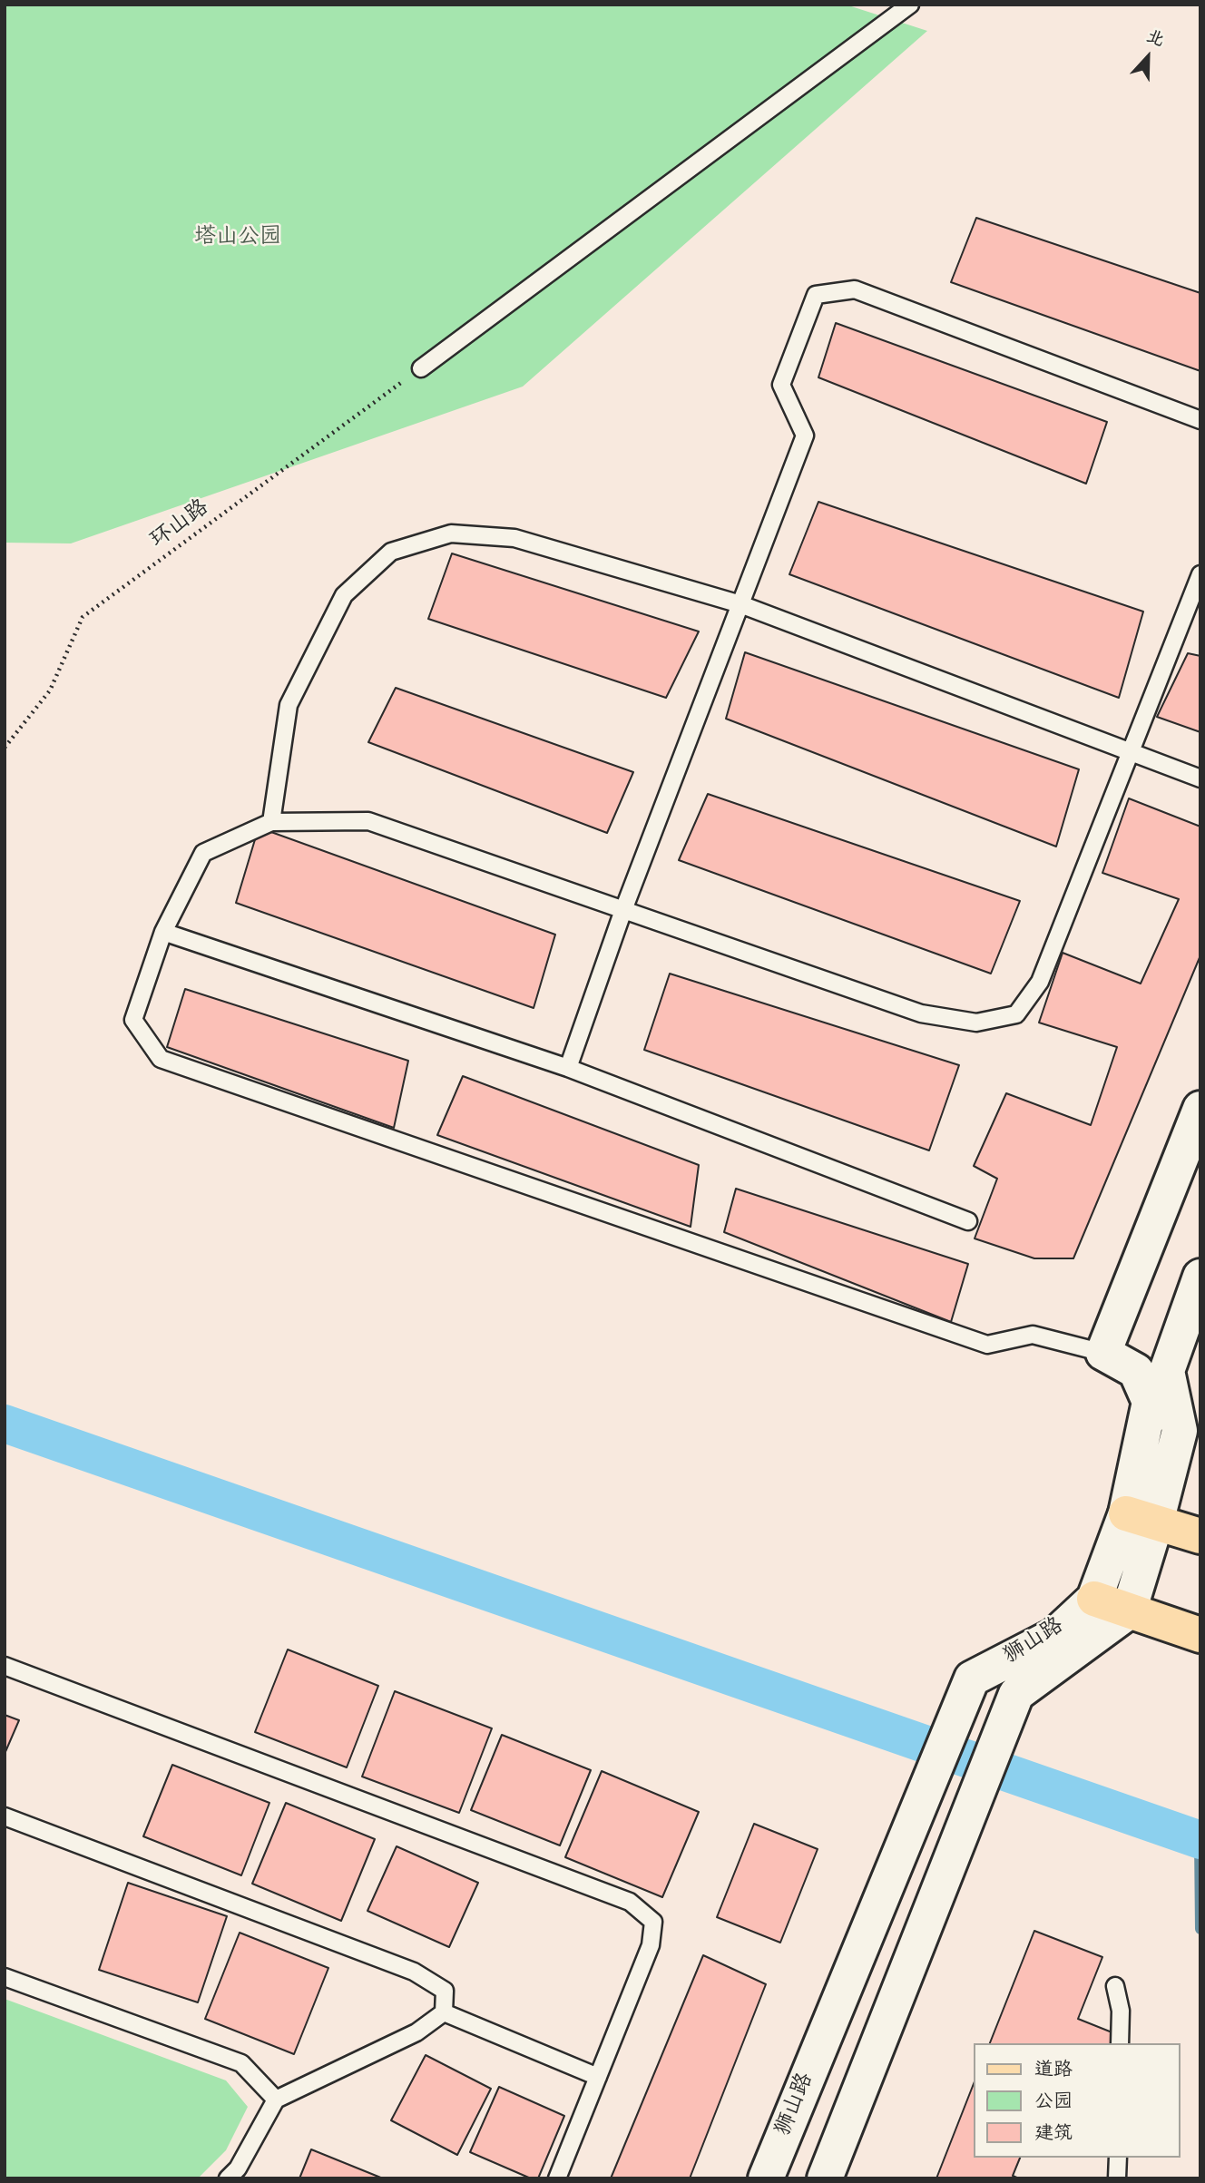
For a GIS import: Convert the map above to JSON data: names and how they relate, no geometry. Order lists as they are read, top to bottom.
{
  "streets": {
    "main road": ["狮山路"],
    "path": ["环山路"]
  },
  "parks": ["塔山公园"],
  "legend": ["道路", "公园", "建筑"],
  "north": "top"
}
